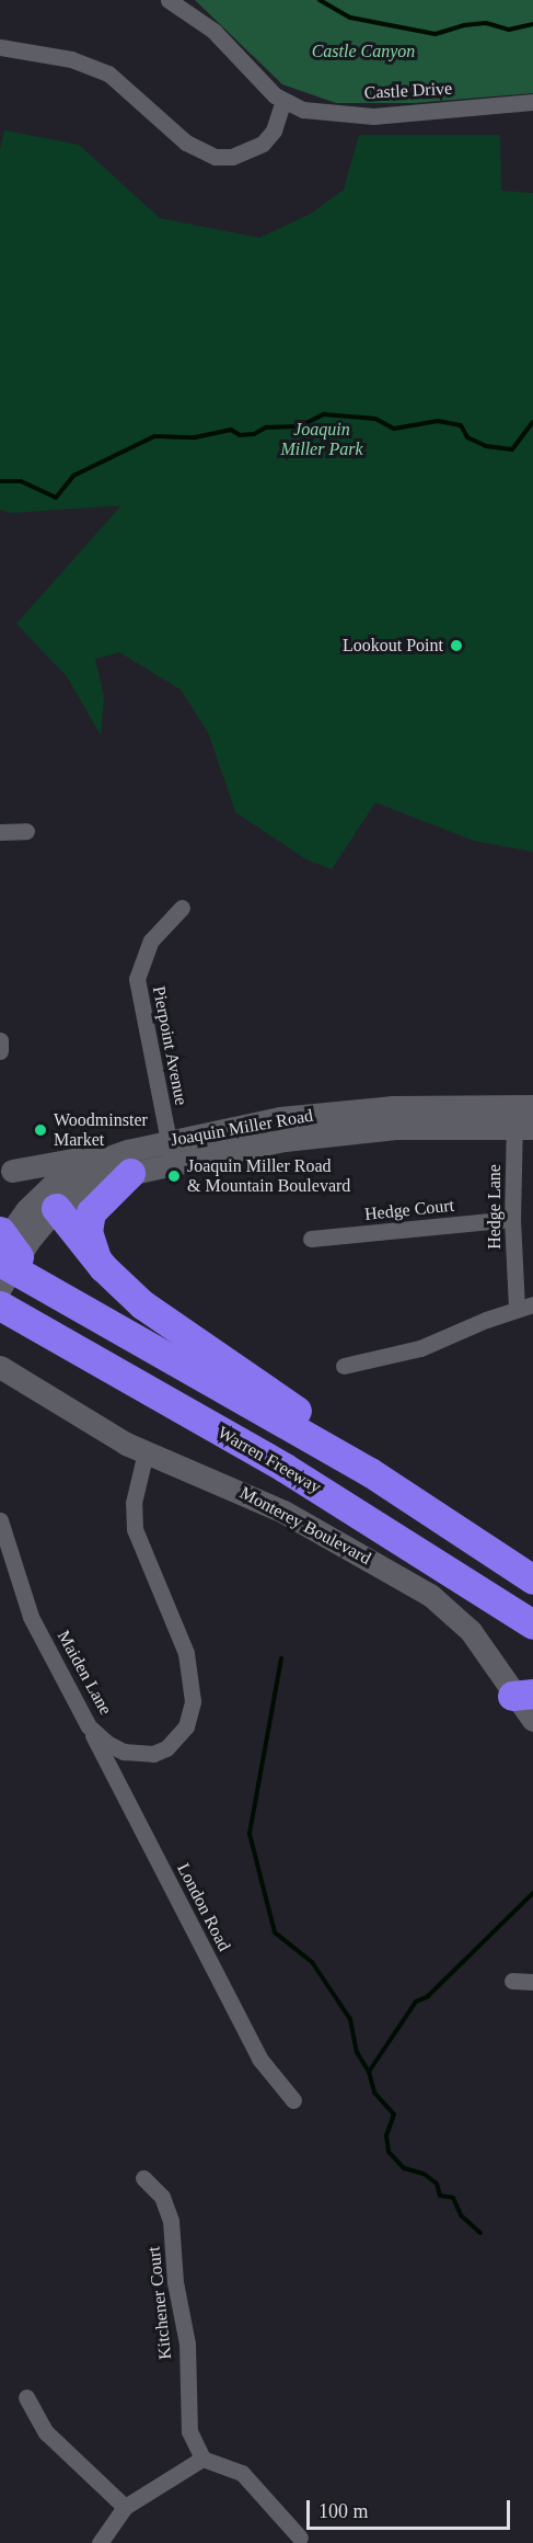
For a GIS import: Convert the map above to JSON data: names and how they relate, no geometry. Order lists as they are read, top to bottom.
{
  "streets": {
    "highway": ["Warren Freeway"],
    "main road": ["Joaquin Miller Road", "Monterey Boulevard"],
    "street": [
      "Castle Drive",
      "Pierpoint Avenue",
      "Hedge Lane",
      "Hedge Court",
      "Maiden Lane",
      "London Road",
      "Kitchener Court"
    ]
  },
  "crossings": [
    ["Pierpoint Avenue", "Joaquin Miller Road"],
    ["Joaquin Miller Road", "Hedge Lane"],
    ["Hedge Lane", "Hedge Court"],
    ["Monterey Boulevard", "Maiden Lane"],
    ["Maiden Lane", "London Road"]
  ],
  "parks": ["Castle Canyon", "Joaquin Miller Park"],
  "places": ["Lookout Point", "Woodminster Market", "Joaquin Miller Road & Mountain Boulevard"],
  "scale_bar": "100 m"
}
